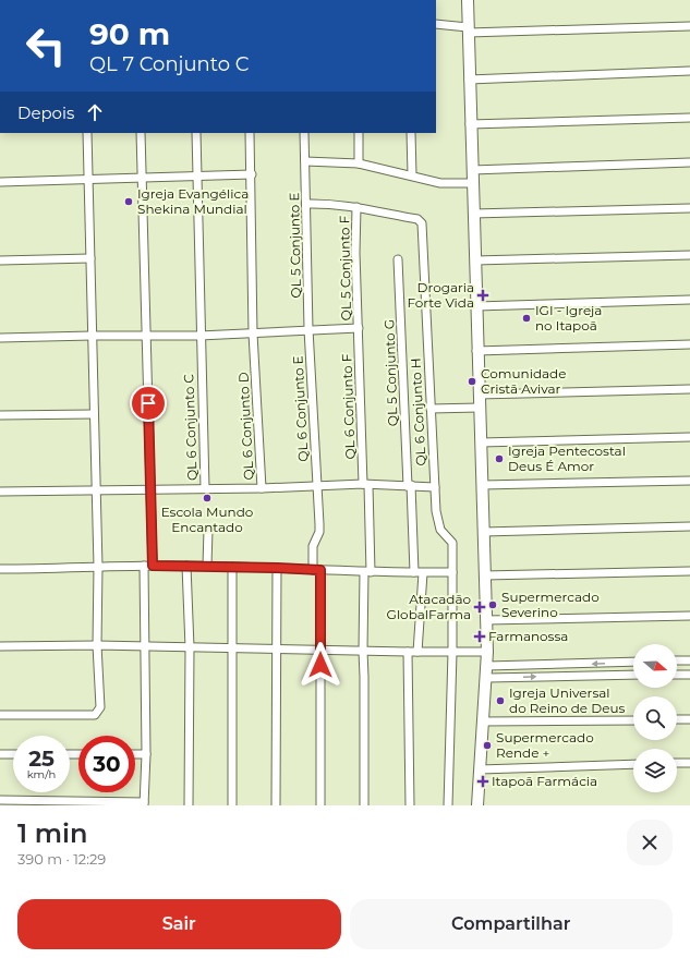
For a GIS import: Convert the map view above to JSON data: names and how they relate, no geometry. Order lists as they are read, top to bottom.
{
  "streets": {
    "street": [
      "QL 5 Conjunto E",
      "QL 5 Conjunto F",
      "QL 5 Conjunto G",
      "QL 6 Conjunto F",
      "QL 6 Conjunto E",
      "QL 6 Conjunto H",
      "QL 6 Conjunto D",
      "QL 6 Conjunto C"
    ]
  },
  "crossings": [
    ["QL 5 Conjunto E", "QL 5 Conjunto F"],
    ["QL 5 Conjunto E", "QL 6 Conjunto E"],
    ["QL 5 Conjunto F", "QL 6 Conjunto F"],
    ["QL 5 Conjunto F", "QL 6 Conjunto H"],
    ["QL 6 Conjunto D", "QL 6 Conjunto C"]
  ],
  "places": {
    "other": [
      "Igreja Evangélica Shekina Mundial",
      "IGI - Igreja no Itapoã",
      "Comunidade Cristã Avivar",
      "Igreja Pentecostal Deus É Amor",
      "Escola Mundo Encantado",
      "Supermercado Severino",
      "Igreja Universal do Reino de Deus",
      "Supermercado Rende +"
    ],
    "health": [
      "Drogaria Forte Vida",
      "Atacadão GlobalFarma",
      "Farmanossa",
      "Itapoã Farmácia"
    ]
  },
  "north": "right",
  "page": {
    "turn": ["90 m", "QL 7 Conjunto C"],
    "then": "Depois",
    "speed": "25 km/h",
    "limit": "30",
    "heading": ["1 min", "390 m · 12:29"],
    "buttons": ["Sair", "Compartilhar"]
  }
}
